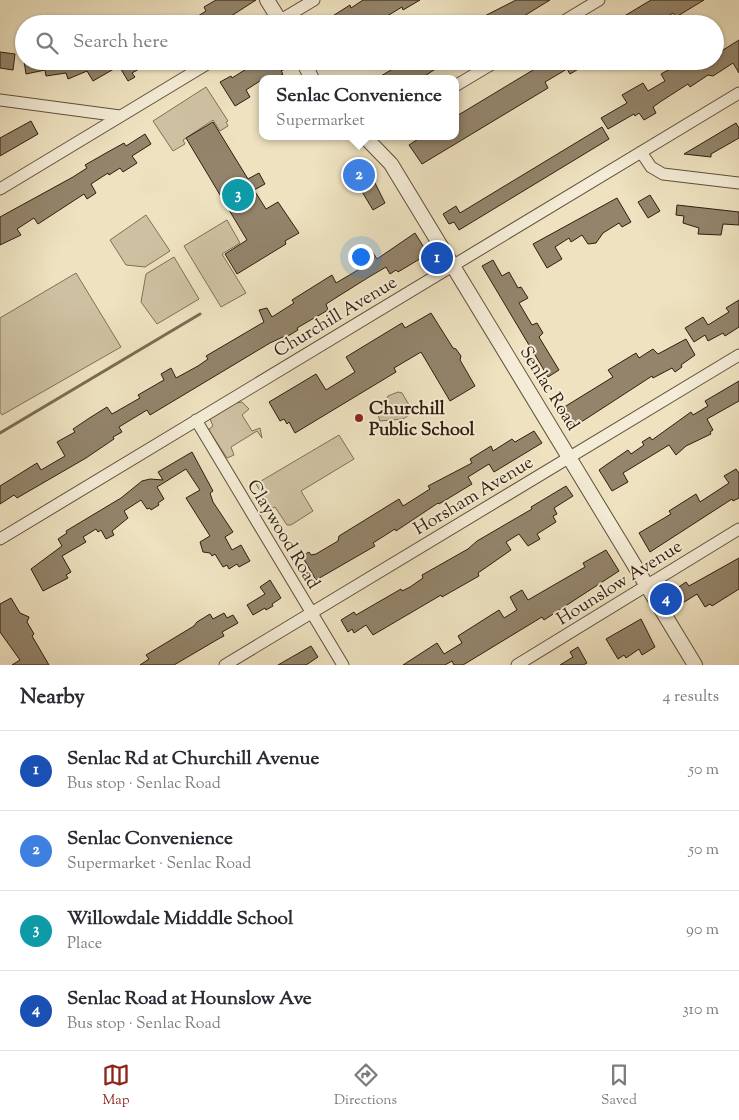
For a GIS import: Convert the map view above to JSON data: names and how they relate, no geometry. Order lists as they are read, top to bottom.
{
  "streets": {
    "street": [
      "Churchill Avenue",
      "Senlac Road",
      "Horsham Avenue",
      "Claywood Road",
      "Hounslow Avenue"
    ]
  },
  "crossings": [
    ["Churchill Avenue", "Senlac Road"],
    ["Churchill Avenue", "Claywood Road"],
    ["Senlac Road", "Horsham Avenue"],
    ["Senlac Road", "Hounslow Avenue"],
    ["Horsham Avenue", "Claywood Road"]
  ],
  "places": ["Churchill Public School"],
  "page": {
    "search": "Search here",
    "popup": ["Senlac Convenience", "Supermarket"],
    "pins": [
      "2",
      "3",
      "1",
      "4"
    ],
    "heading": ["Nearby", "4 results"],
    "list": [
      {
        "mark": "1",
        "name": "Senlac Rd at Churchill Avenue",
        "note": "Bus stop · Senlac Road",
        "value": "50 m"
      },
      {
        "mark": "2",
        "name": "Senlac Convenience",
        "note": "Supermarket · Senlac Road",
        "value": "50 m"
      },
      {
        "mark": "3",
        "name": "Willowdale Midddle School",
        "note": "Place",
        "value": "90 m"
      },
      {
        "mark": "4",
        "name": "Senlac Road at Hounslow Ave",
        "note": "Bus stop · Senlac Road",
        "value": "310 m"
      }
    ],
    "nav": ["Map", "Directions", "Saved"]
  }
}
